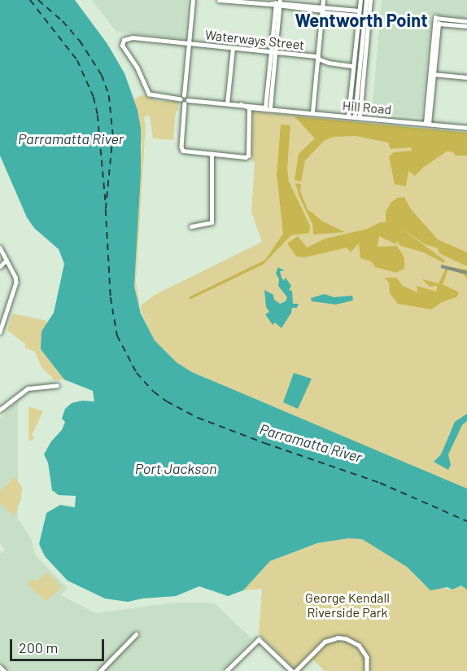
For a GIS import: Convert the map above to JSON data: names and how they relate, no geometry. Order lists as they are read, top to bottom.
{
  "streets": {
    "street": ["Waterways Street", "Hill Road"]
  },
  "districts": ["Wentworth Point"],
  "water": ["Parramatta River", "Port Jackson"],
  "parks": ["George Kendall Riverside Park"],
  "scale_bar": "200 m"
}
